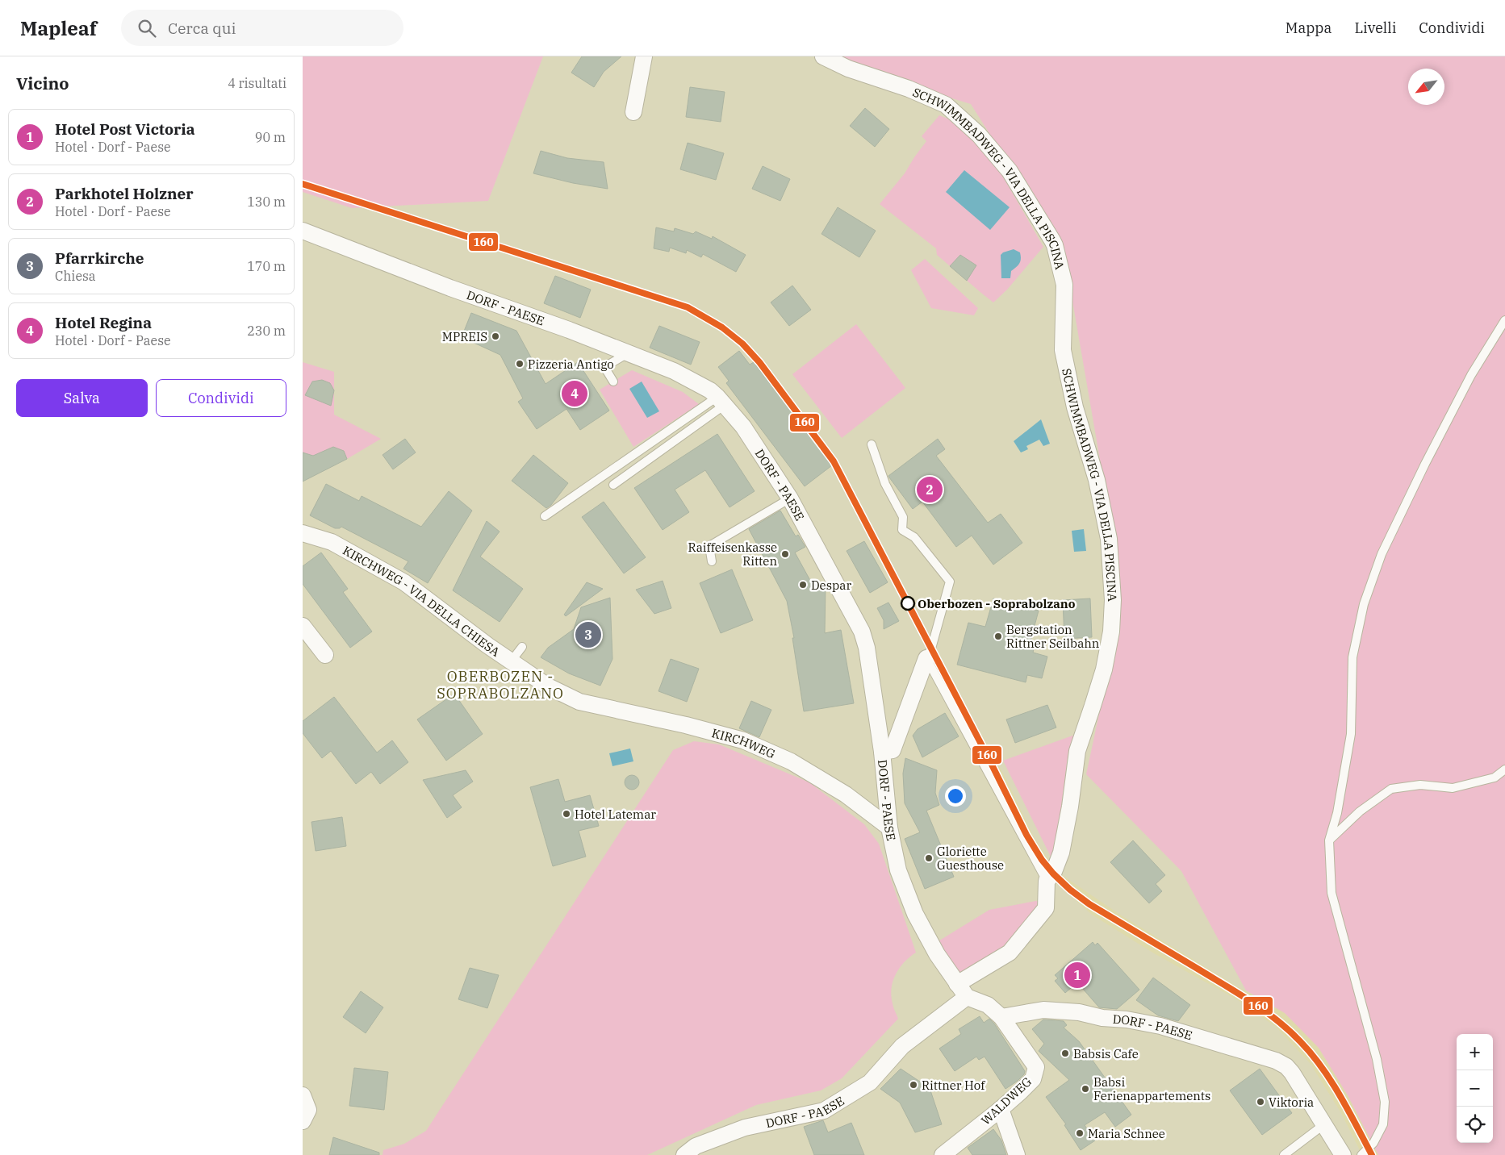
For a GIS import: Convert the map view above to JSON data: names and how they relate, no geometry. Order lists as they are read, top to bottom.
{
  "streets": {
    "street": [
      "SCHWIMMBADWEG - VIA DELLA PISCINA",
      "DORF - PAESE",
      "KIRCHWEG - VIA DELLA CHIESA",
      "KIRCHWEG",
      "WALDWEG"
    ]
  },
  "crossings": [
    ["SCHWIMMBADWEG - VIA DELLA PISCINA", "DORF - PAESE"],
    ["DORF - PAESE", "KIRCHWEG"],
    ["DORF - PAESE", "WALDWEG"],
    ["KIRCHWEG - VIA DELLA CHIESA", "KIRCHWEG"]
  ],
  "districts": ["OBERBOZEN - SOPRABOLZANO"],
  "places": [
    "MPREIS",
    "Pizzeria Antigo",
    "Raiffeisenkasse Ritten",
    "Despar",
    "Oberbozen - Soprabolzano",
    "Bergstation Rittner Seilbahn",
    "Hotel Latemar",
    "Gloriette Guesthouse",
    "Babsis Cafe",
    "Rittner Hof",
    "Babsi Ferienappartements",
    "Viktoria",
    "Maria Schnee"
  ],
  "lines": ["transit line 160"],
  "north": "bottom left",
  "page": {
    "header": "Mapleaf",
    "search": "Cerca qui",
    "nav": ["Mappa", "Livelli", "Condividi"],
    "heading": ["Vicino", "4 risultati"],
    "list": [
      {
        "mark": "1",
        "name": "Hotel Post Victoria",
        "note": "Hotel · Dorf - Paese",
        "value": "90 m"
      },
      {
        "mark": "2",
        "name": "Parkhotel Holzner",
        "note": "Hotel · Dorf - Paese",
        "value": "130 m"
      },
      {
        "mark": "3",
        "name": "Pfarrkirche",
        "note": "Chiesa",
        "value": "170 m"
      },
      {
        "mark": "4",
        "name": "Hotel Regina",
        "note": "Hotel · Dorf - Paese",
        "value": "230 m"
      }
    ],
    "buttons": ["Salva", "Condividi"],
    "pins": [
      "4",
      "2",
      "3",
      "1"
    ],
    "map_buttons": ["+", "−"]
  }
}
